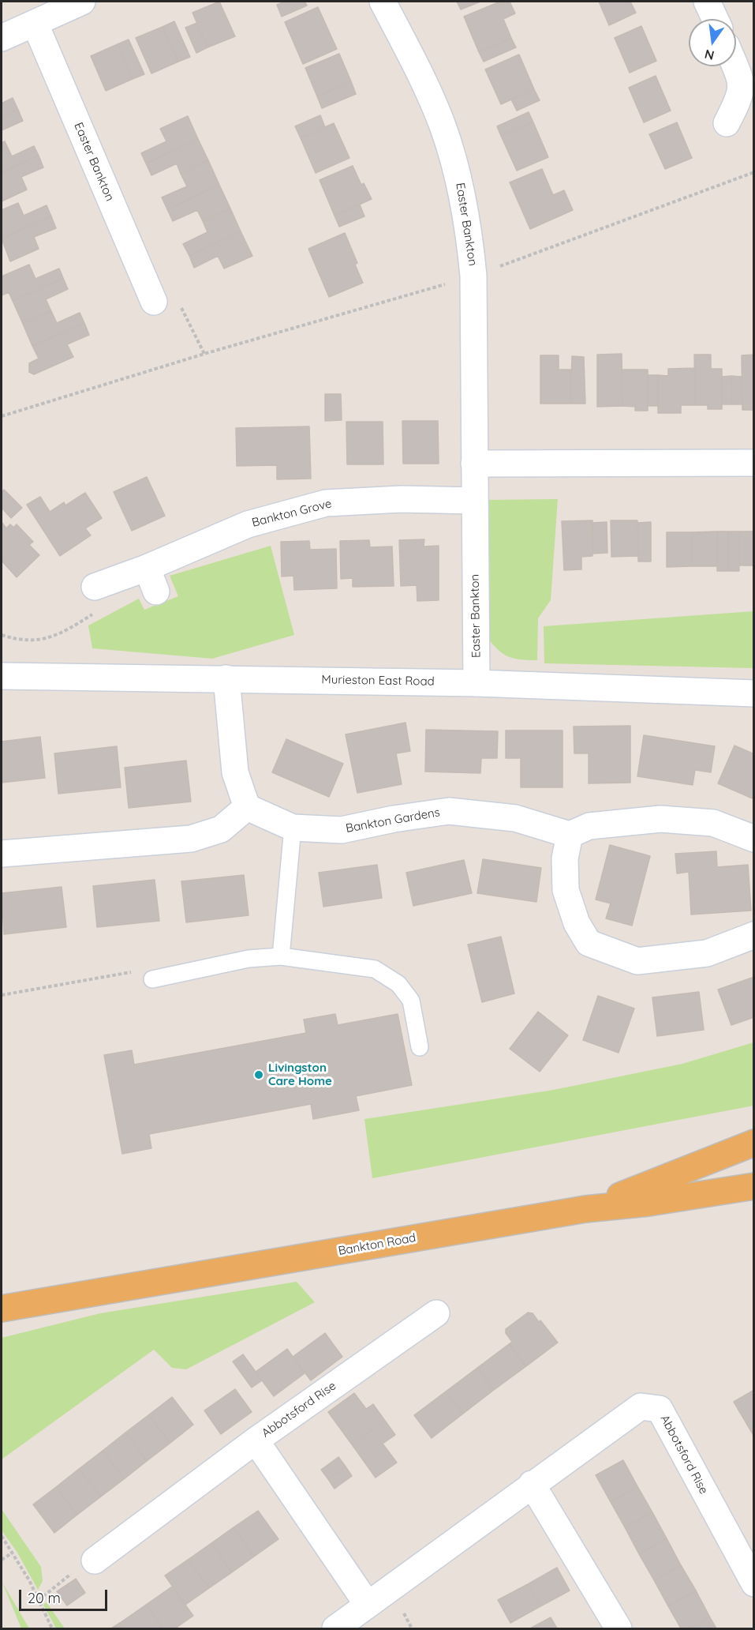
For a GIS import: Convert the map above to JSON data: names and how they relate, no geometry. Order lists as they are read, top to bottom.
{
  "streets": {
    "main road": ["Bankton Road"],
    "street": [
      "Easter Bankton",
      "Bankton Grove",
      "Murieston East Road",
      "Bankton Gardens",
      "Abbotsford Rise"
    ]
  },
  "crossings": [
    ["Easter Bankton", "Bankton Grove"],
    ["Easter Bankton", "Murieston East Road"]
  ],
  "places": ["Livingston Care Home"],
  "scale_bar": "20 m",
  "north": "bottom"
}
